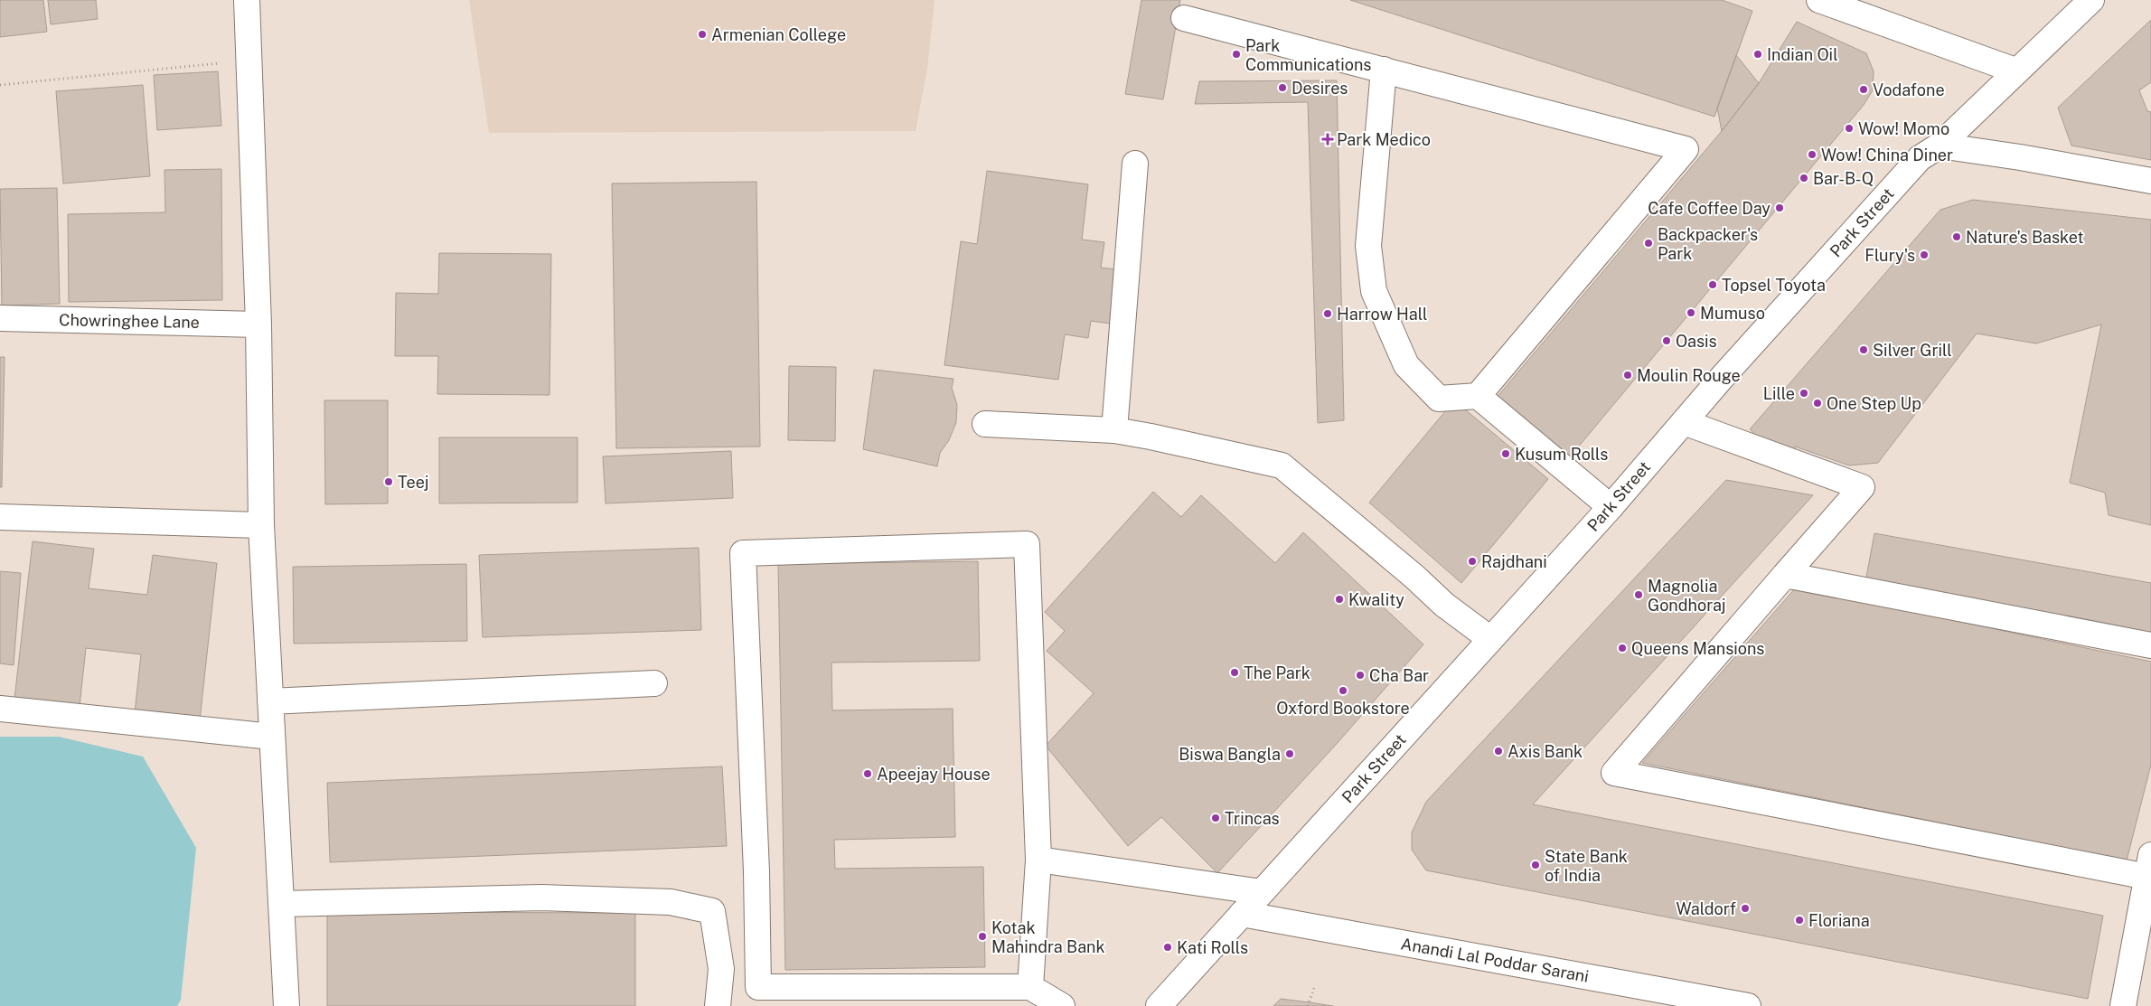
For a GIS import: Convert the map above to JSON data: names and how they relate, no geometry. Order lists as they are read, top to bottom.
{
  "streets": {
    "street": ["Park Street", "Chowringhee Lane", "Anandi Lal Poddar Sarani"]
  },
  "crossings": [
    ["Park Street", "Anandi Lal Poddar Sarani"]
  ],
  "places": {
    "other": [
      "Armenian College",
      "Park Communications",
      "Indian Oil",
      "Desires",
      "Vodafone",
      "Wow! Momo",
      "Wow! China Diner",
      "Bar-B-Q",
      "Cafe Coffee Day",
      "Nature's Basket",
      "Backpacker's Park",
      "Flury's",
      "Topsel Toyota",
      "Mumuso",
      "Harrow Hall",
      "Oasis",
      "Silver Grill",
      "Moulin Rouge",
      "Lille",
      "One Step Up",
      "Kusum Rolls",
      "Teej",
      "Rajdhani",
      "Magnolia Gondhoraj",
      "Kwality",
      "Queens Mansions",
      "The Park",
      "Cha Bar",
      "Oxford Bookstore",
      "Axis Bank",
      "Biswa Bangla",
      "Apeejay House",
      "Trincas",
      "State Bank of India",
      "Waldorf",
      "Floriana",
      "Kotak Mahindra Bank",
      "Kati Rolls"
    ],
    "health": ["Park Medico"]
  }
}
